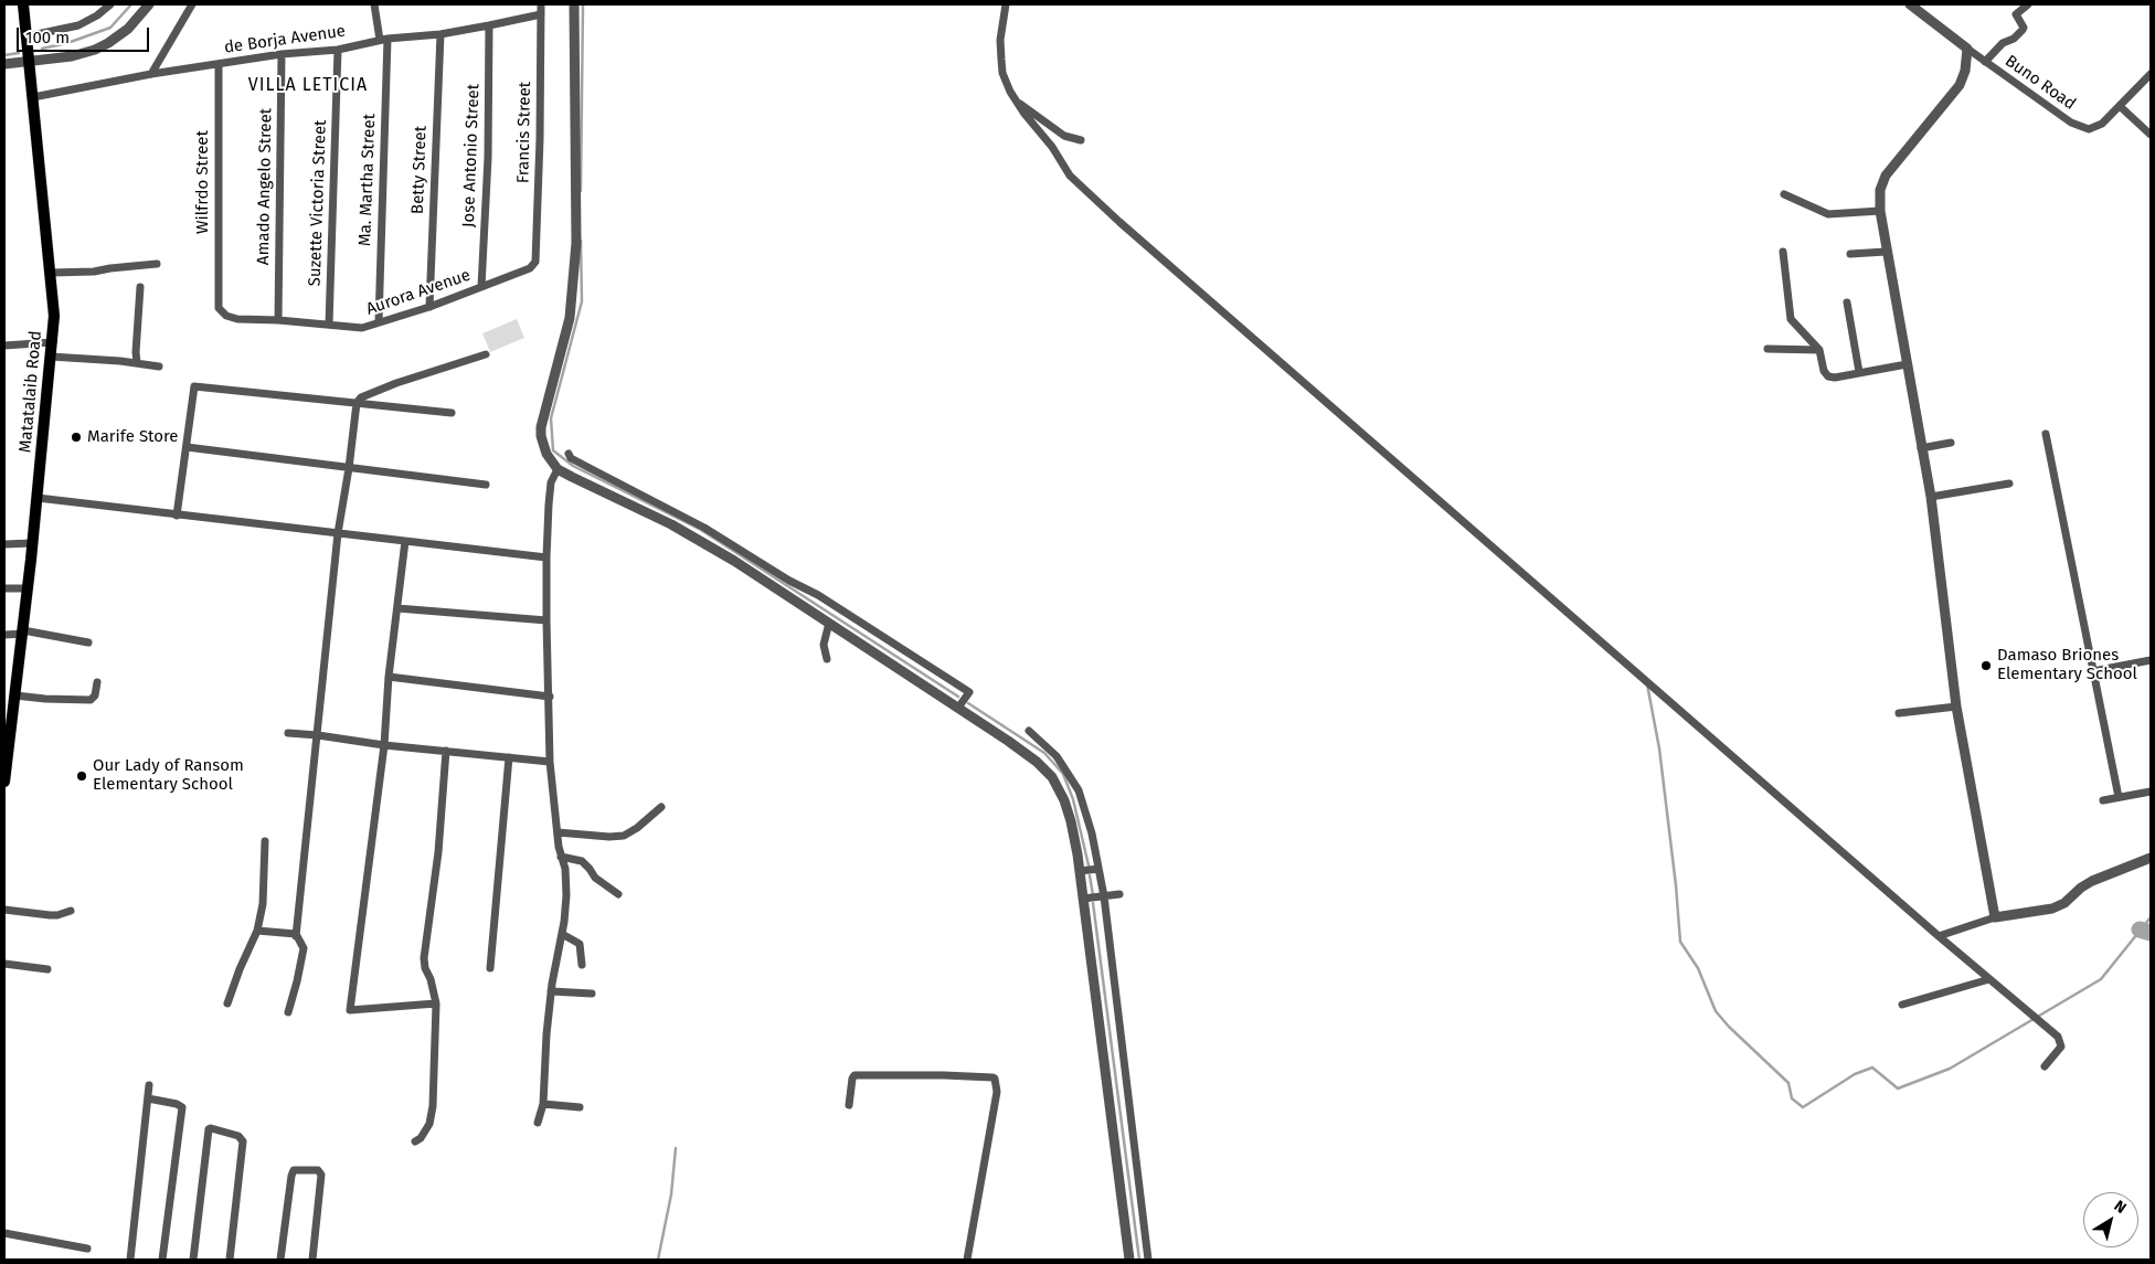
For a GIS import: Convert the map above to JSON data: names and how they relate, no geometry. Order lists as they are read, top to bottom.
{
  "streets": {
    "main road": ["Matatalaib Road"],
    "street": [
      "de Borja Avenue",
      "Buno Road",
      "Francis Street",
      "Jose Antonio Street",
      "Betty Street",
      "Ma. Martha Street",
      "Wilfrdo Street",
      "Amado Angelo Street",
      "Suzette Victoria Street",
      "Aurora Avenue"
    ]
  },
  "crossings": [
    ["de Borja Avenue", "Francis Street"],
    ["de Borja Avenue", "Jose Antonio Street"],
    ["de Borja Avenue", "Betty Street"],
    ["de Borja Avenue", "Ma. Martha Street"],
    ["de Borja Avenue", "Wilfrdo Street"],
    ["de Borja Avenue", "Amado Angelo Street"],
    ["de Borja Avenue", "Suzette Victoria Street"],
    ["de Borja Avenue", "Matatalaib Road"],
    ["Francis Street", "Aurora Avenue"],
    ["Jose Antonio Street", "Aurora Avenue"],
    ["Betty Street", "Aurora Avenue"],
    ["Ma. Martha Street", "Aurora Avenue"],
    ["Wilfrdo Street", "Aurora Avenue"],
    ["Amado Angelo Street", "Aurora Avenue"],
    ["Suzette Victoria Street", "Aurora Avenue"]
  ],
  "districts": ["VILLA LETICIA"],
  "places": ["Marife Store", "Damaso Briones Elementary School", "Our Lady of Ransom Elementary School"],
  "scale_bar": "100 m",
  "north": "top right"
}
